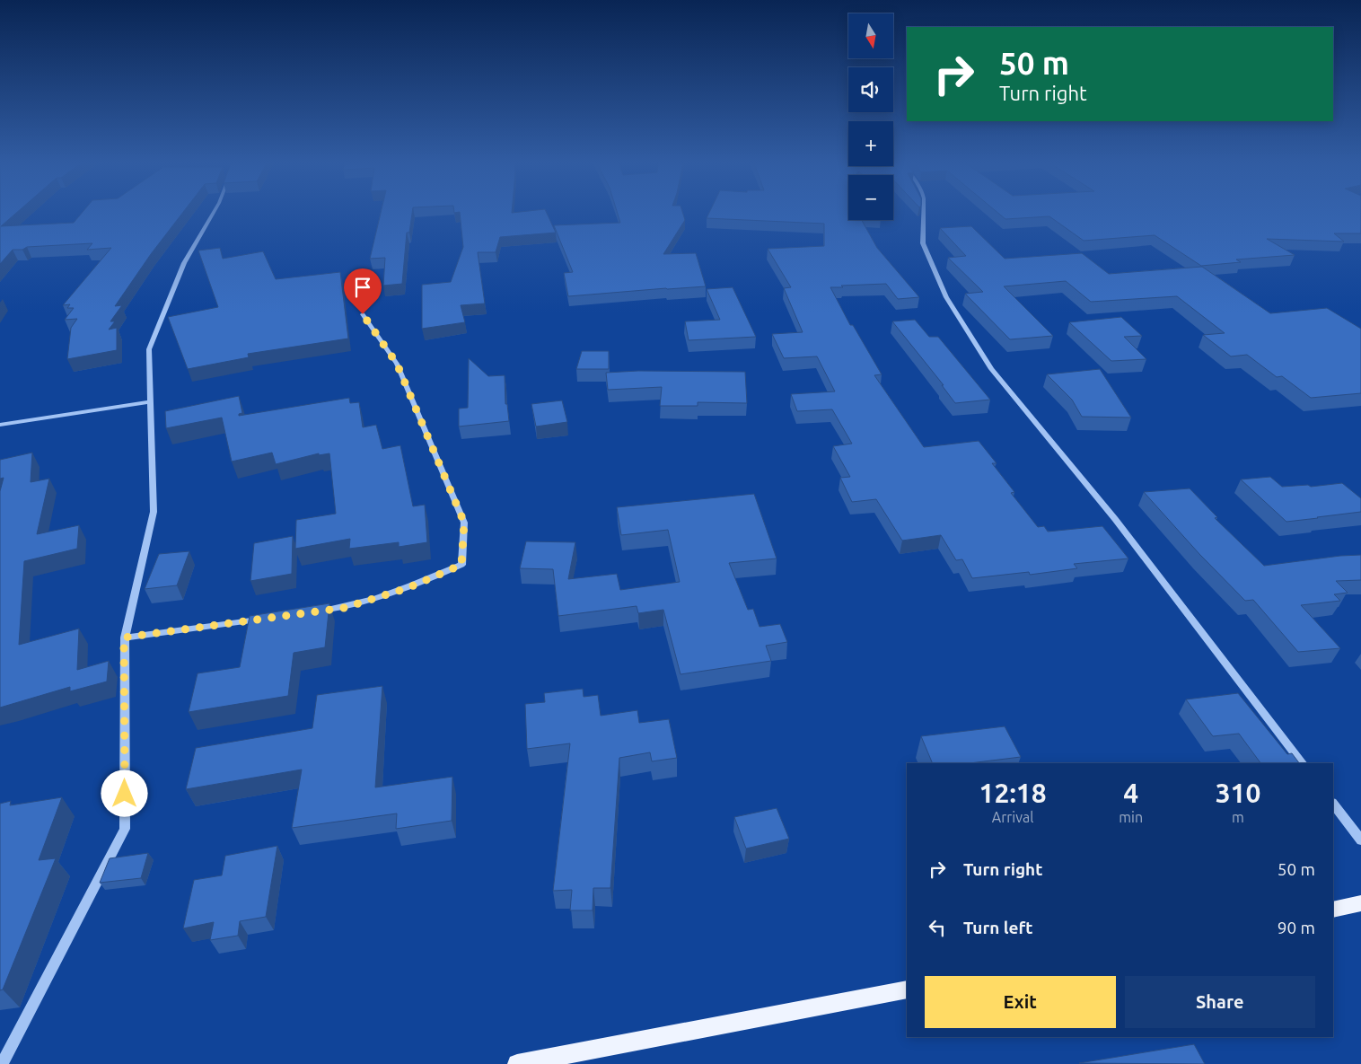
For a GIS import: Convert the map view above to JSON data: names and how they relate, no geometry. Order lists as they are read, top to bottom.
{
  "north": "bottom",
  "page": {
    "map_buttons": ["+", "−"],
    "turn": ["50 m", "Turn right"],
    "eta": [
      "12:18",
      "Arrival",
      "4",
      "min",
      "310",
      "m"
    ],
    "list": [
      {
        "name": "Turn right",
        "value": "50 m"
      },
      {
        "name": "Turn left",
        "value": "90 m"
      }
    ],
    "buttons": ["Exit", "Share"]
  }
}
